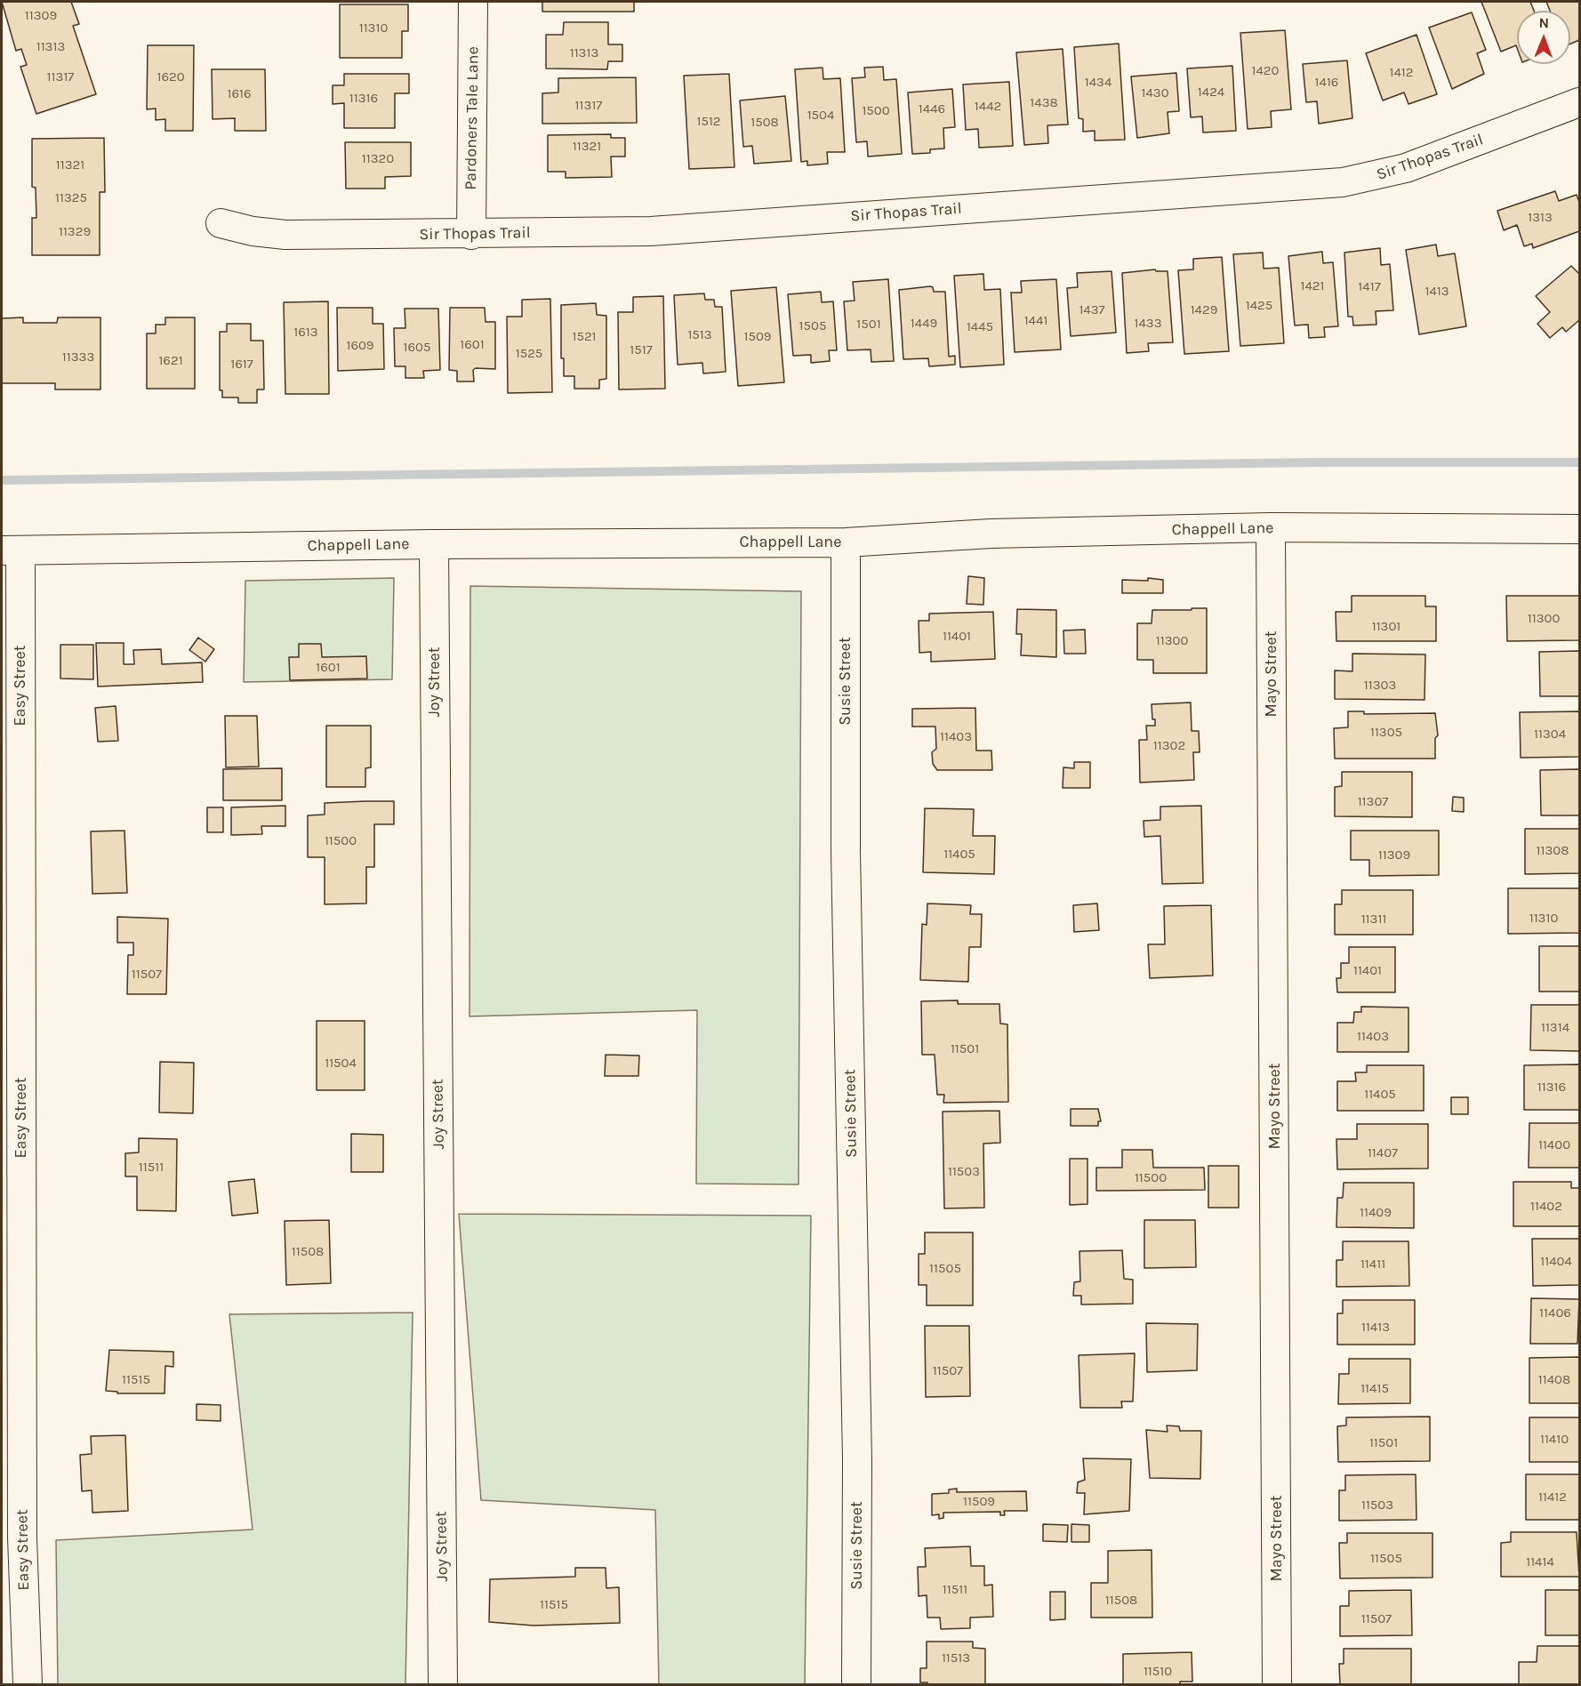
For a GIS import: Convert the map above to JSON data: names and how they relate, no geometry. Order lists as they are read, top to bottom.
{
  "streets": {
    "street": [
      "Pardoners Tale Lane",
      "Sir Thopas Trail",
      "Chappell Lane",
      "Mayo Street",
      "Susie Street",
      "Joy Street",
      "Easy Street"
    ]
  },
  "crossings": [
    ["Pardoners Tale Lane", "Sir Thopas Trail"],
    ["Chappell Lane", "Mayo Street"],
    ["Chappell Lane", "Susie Street"],
    ["Chappell Lane", "Joy Street"],
    ["Chappell Lane", "Easy Street"]
  ],
  "house_numbers": [
    "11309",
    "11310",
    "11313",
    "11313",
    "1420",
    "1412",
    "11317",
    "1620",
    "1434",
    "1416",
    "1424",
    "1430",
    "1616",
    "11316",
    "1438",
    "11317",
    "1442",
    "1446",
    "1500",
    "1504",
    "1512",
    "1508",
    "11321",
    "11320",
    "11321",
    "11325",
    "1313",
    "11329",
    "1421",
    "1417",
    "1413",
    "1425",
    "1437",
    "1429",
    "1441",
    "1449",
    "1433",
    "1501",
    "1505",
    "1445",
    "1613",
    "1513",
    "1521",
    "1509",
    "1601",
    "1609",
    "1605",
    "1517",
    "1525",
    "11333",
    "1621",
    "1617",
    "11300",
    "11301",
    "11401",
    "11300",
    "1601",
    "11303",
    "11305",
    "11304",
    "11403",
    "11302",
    "11307",
    "11500",
    "11308",
    "11405",
    "11309",
    "11310",
    "11311",
    "11401",
    "11507",
    "11314",
    "11403",
    "11501",
    "11504",
    "11316",
    "11405",
    "11400",
    "11407",
    "11511",
    "11503",
    "11500",
    "11402",
    "11409",
    "11508",
    "11404",
    "11411",
    "11505",
    "11406",
    "11413",
    "11507",
    "11515",
    "11408",
    "11415",
    "11410",
    "11501",
    "11412",
    "11509",
    "11503",
    "11505",
    "11414",
    "11511",
    "11508",
    "11515",
    "11507",
    "11513",
    "11510"
  ],
  "north": "top"
}
